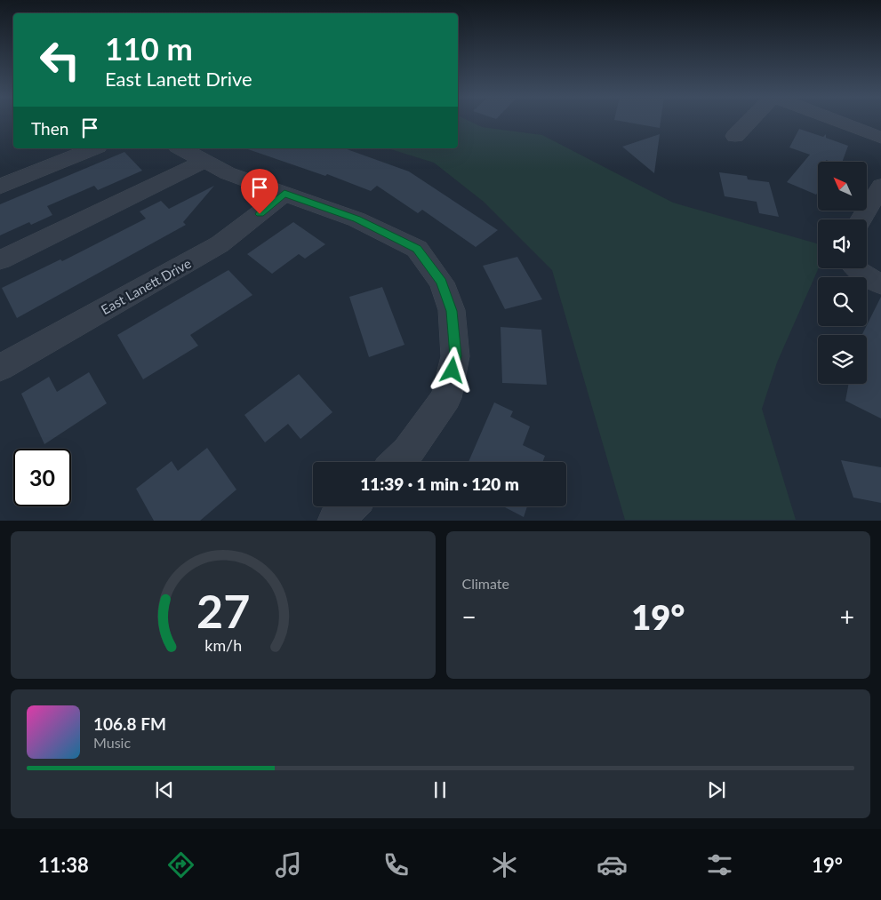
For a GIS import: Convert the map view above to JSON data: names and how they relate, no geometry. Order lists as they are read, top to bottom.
{
  "streets": {
    "street": ["East Lanett Drive"]
  },
  "north": "top left",
  "page": {
    "turn": ["110 m", "East Lanett Drive"],
    "then": "Then",
    "limit": "30",
    "trip": "11:39 · 1 min · 120 m",
    "tile": "Climate",
    "heat": ["−", "19°", "+"],
    "song": ["106.8 FM", "Music"],
    "tabs": ["11:38", "19°"],
    "gauge": ["27", "km/h"]
  }
}
